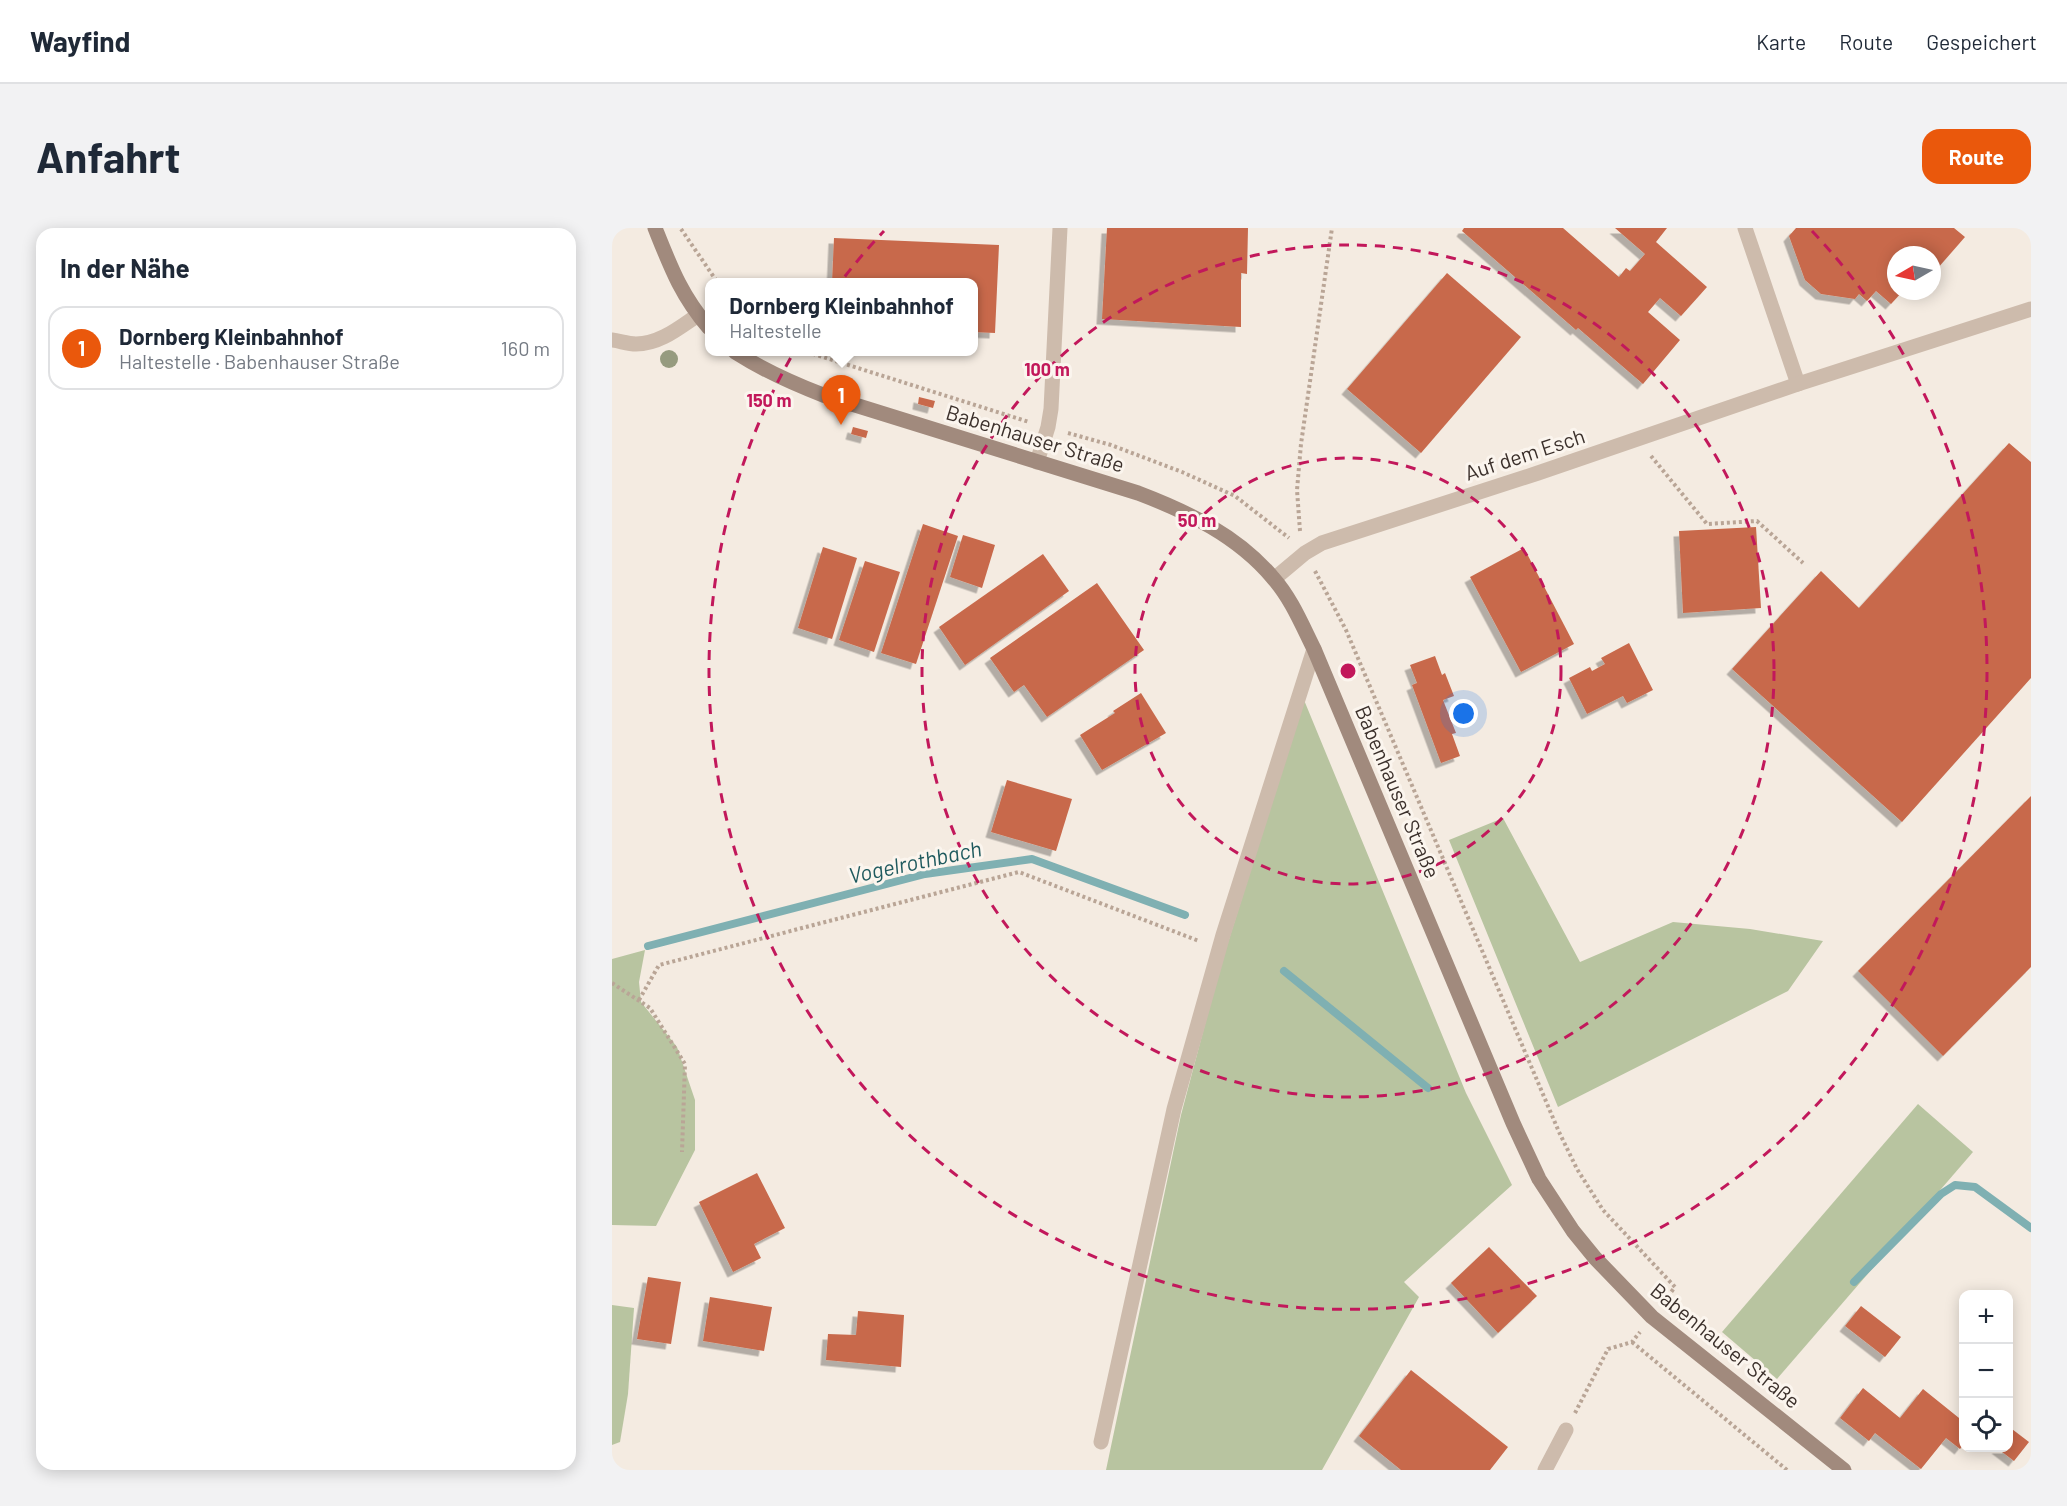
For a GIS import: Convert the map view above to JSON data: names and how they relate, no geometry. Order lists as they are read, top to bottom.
{
  "streets": {
    "main road": ["Babenhauser Straße"],
    "street": ["Auf dem Esch"]
  },
  "crossings": [
    ["Babenhauser Straße", "Auf dem Esch"]
  ],
  "water": ["Vogelrothbach"],
  "north": "left",
  "page": {
    "header": "Wayfind",
    "nav": ["Karte", "Route", "Gespeichert"],
    "buttons": "Route",
    "title": "Anfahrt",
    "heading": "In der Nähe",
    "popup": ["Dornberg Kleinbahnhof", "Haltestelle"],
    "list": [
      {
        "mark": "1",
        "name": "Dornberg Kleinbahnhof",
        "note": "Haltestelle · Babenhauser Straße",
        "value": "160 m"
      }
    ],
    "pins": "1",
    "map_buttons": ["+", "−"]
  },
  "rings": ["100 m", "150 m", "50 m"]
}
